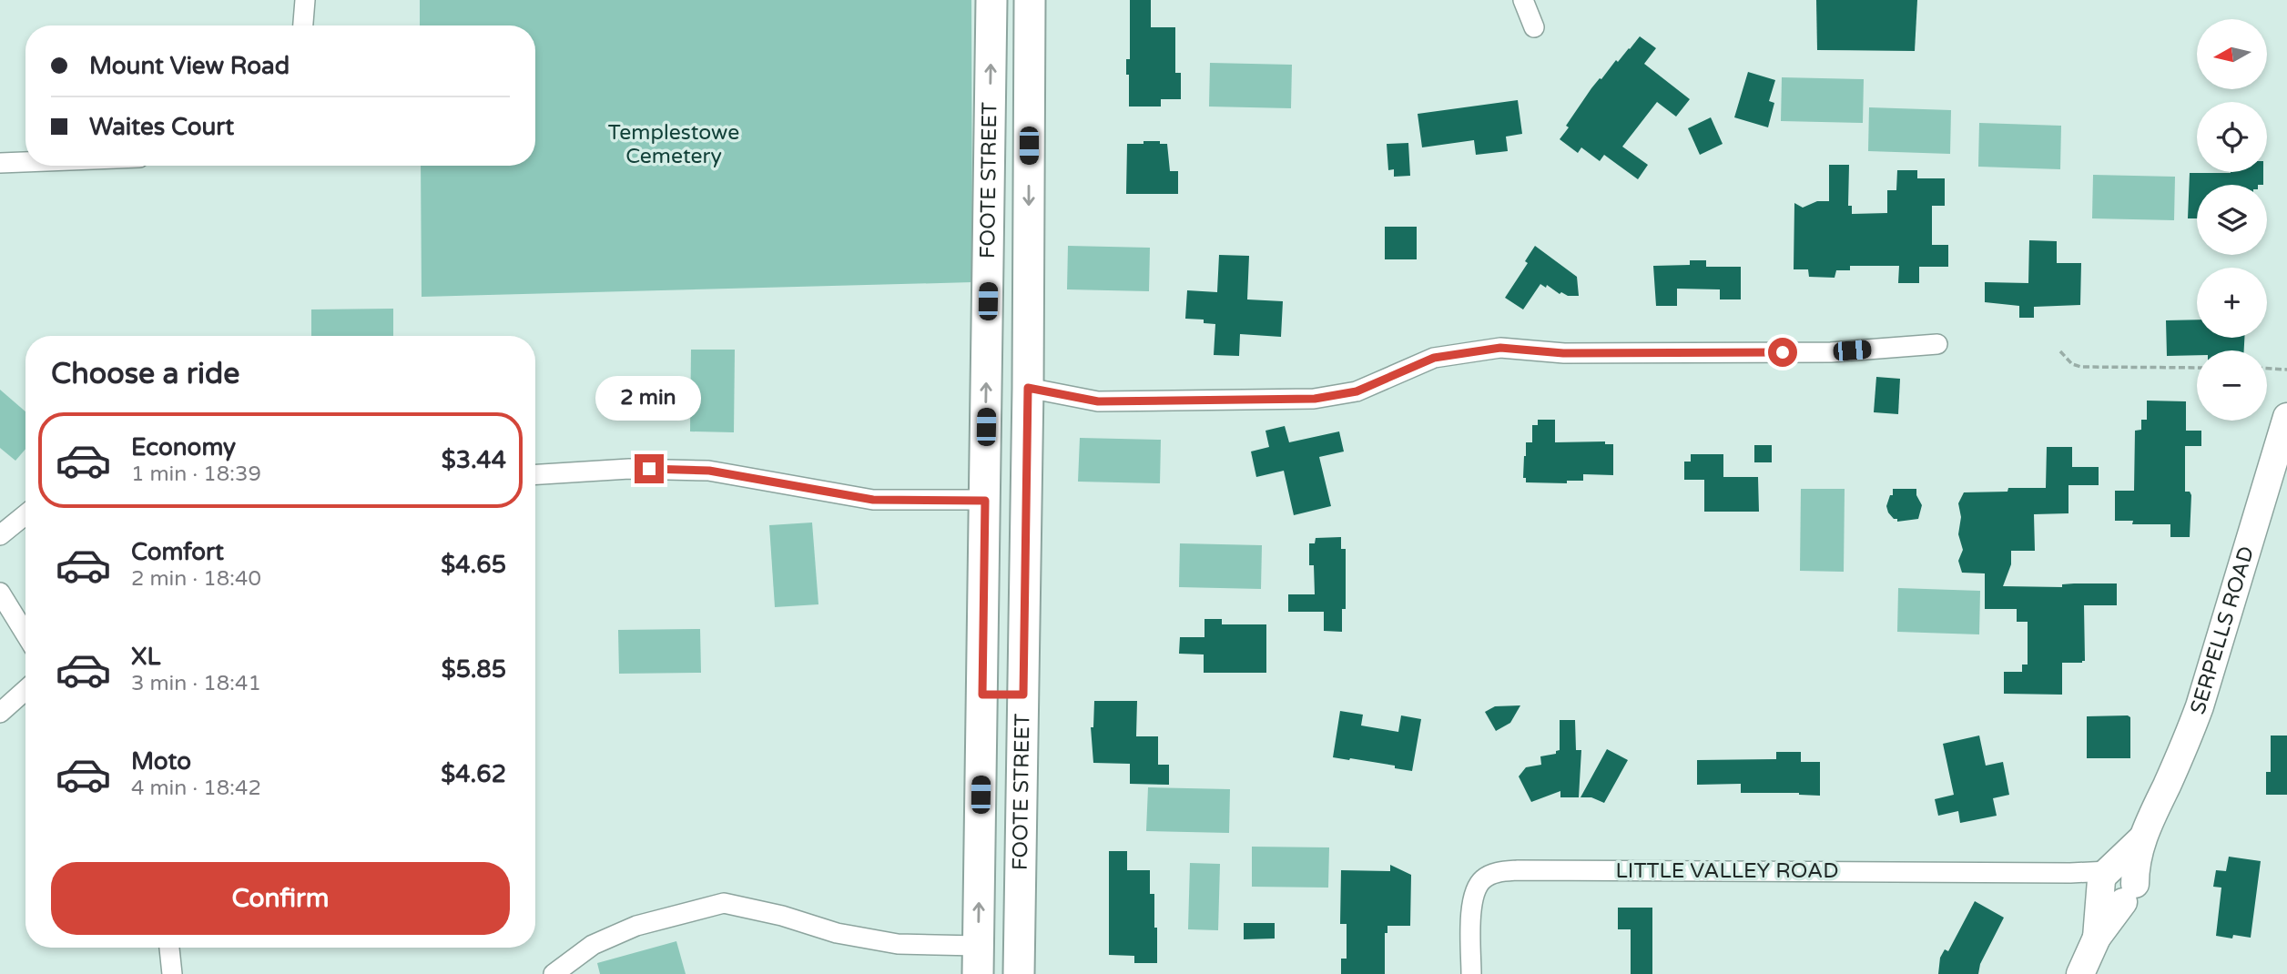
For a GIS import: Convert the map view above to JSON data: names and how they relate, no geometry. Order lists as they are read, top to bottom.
{
  "streets": {
    "main road": ["FOOTE STREET"],
    "street": ["SERPELLS ROAD", "LITTLE VALLEY ROAD"]
  },
  "crossings": [
    ["SERPELLS ROAD", "LITTLE VALLEY ROAD"]
  ],
  "parks": ["Templestowe Cemetery"],
  "north": "left",
  "page": {
    "map_buttons": ["+", "−"],
    "banner": ["Mount View Road", "Waites Court"],
    "heading": "Choose a ride",
    "bubble": "2 min",
    "list": [
      {
        "name": "Economy",
        "note": "1 min · 18:39",
        "value": "$3.44"
      },
      {
        "name": "Comfort",
        "note": "2 min · 18:40",
        "value": "$4.65"
      },
      {
        "name": "XL",
        "note": "3 min · 18:41",
        "value": "$5.85"
      },
      {
        "name": "Moto",
        "note": "4 min · 18:42",
        "value": "$4.62"
      }
    ],
    "buttons": "Confirm"
  }
}
